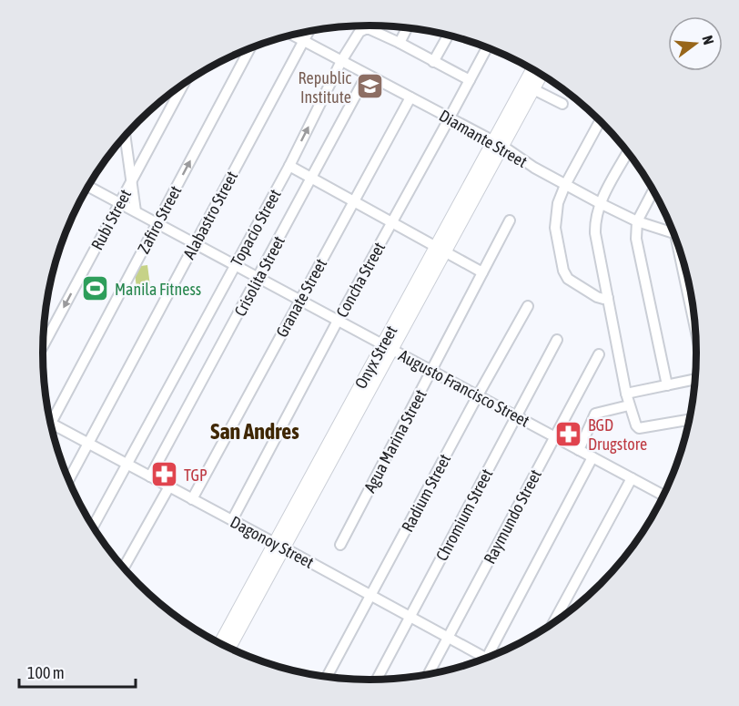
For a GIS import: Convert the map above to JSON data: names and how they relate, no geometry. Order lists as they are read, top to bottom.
{
  "streets": {
    "main road": ["Onyx Street"],
    "street": [
      "Diamante Street",
      "Alabastro Street",
      "Rubi Street",
      "Zafiro Street",
      "Topacio Street",
      "Crisolita Street",
      "Concha Street",
      "Granate Street",
      "Augusto Francisco Street",
      "Agua Marina Street",
      "Radium Street",
      "Chromium Street",
      "Raymundo Street",
      "Dagonoy Street"
    ]
  },
  "crossings": [
    ["Diamante Street", "Alabastro Street"],
    ["Diamante Street", "Topacio Street"],
    ["Diamante Street", "Crisolita Street"],
    ["Diamante Street", "Concha Street"],
    ["Diamante Street", "Granate Street"],
    ["Diamante Street", "Onyx Street"],
    ["Alabastro Street", "Augusto Francisco Street"],
    ["Alabastro Street", "Dagonoy Street"],
    ["Rubi Street", "Augusto Francisco Street"],
    ["Zafiro Street", "Augusto Francisco Street"],
    ["Topacio Street", "Concha Street"],
    ["Topacio Street", "Augusto Francisco Street"],
    ["Topacio Street", "Dagonoy Street"],
    ["Crisolita Street", "Augusto Francisco Street"],
    ["Crisolita Street", "Dagonoy Street"],
    ["Concha Street", "Augusto Francisco Street"],
    ["Concha Street", "Dagonoy Street"],
    ["Granate Street", "Augusto Francisco Street"],
    ["Granate Street", "Dagonoy Street"],
    ["Onyx Street", "Augusto Francisco Street"],
    ["Onyx Street", "Dagonoy Street"],
    ["Augusto Francisco Street", "Agua Marina Street"],
    ["Augusto Francisco Street", "Radium Street"],
    ["Augusto Francisco Street", "Chromium Street"],
    ["Augusto Francisco Street", "Raymundo Street"],
    ["Radium Street", "Dagonoy Street"],
    ["Chromium Street", "Dagonoy Street"],
    ["Raymundo Street", "Dagonoy Street"]
  ],
  "one_way": ["Rubi Street", "Zafiro Street"],
  "districts": ["San Andres"],
  "places": {
    "school or university": ["Republic Institute"],
    "sports": ["Manila Fitness"],
    "pharmacy": ["BGD Drugstore", "TGP"]
  },
  "scale_bar": "100 m",
  "north": "right"
}
